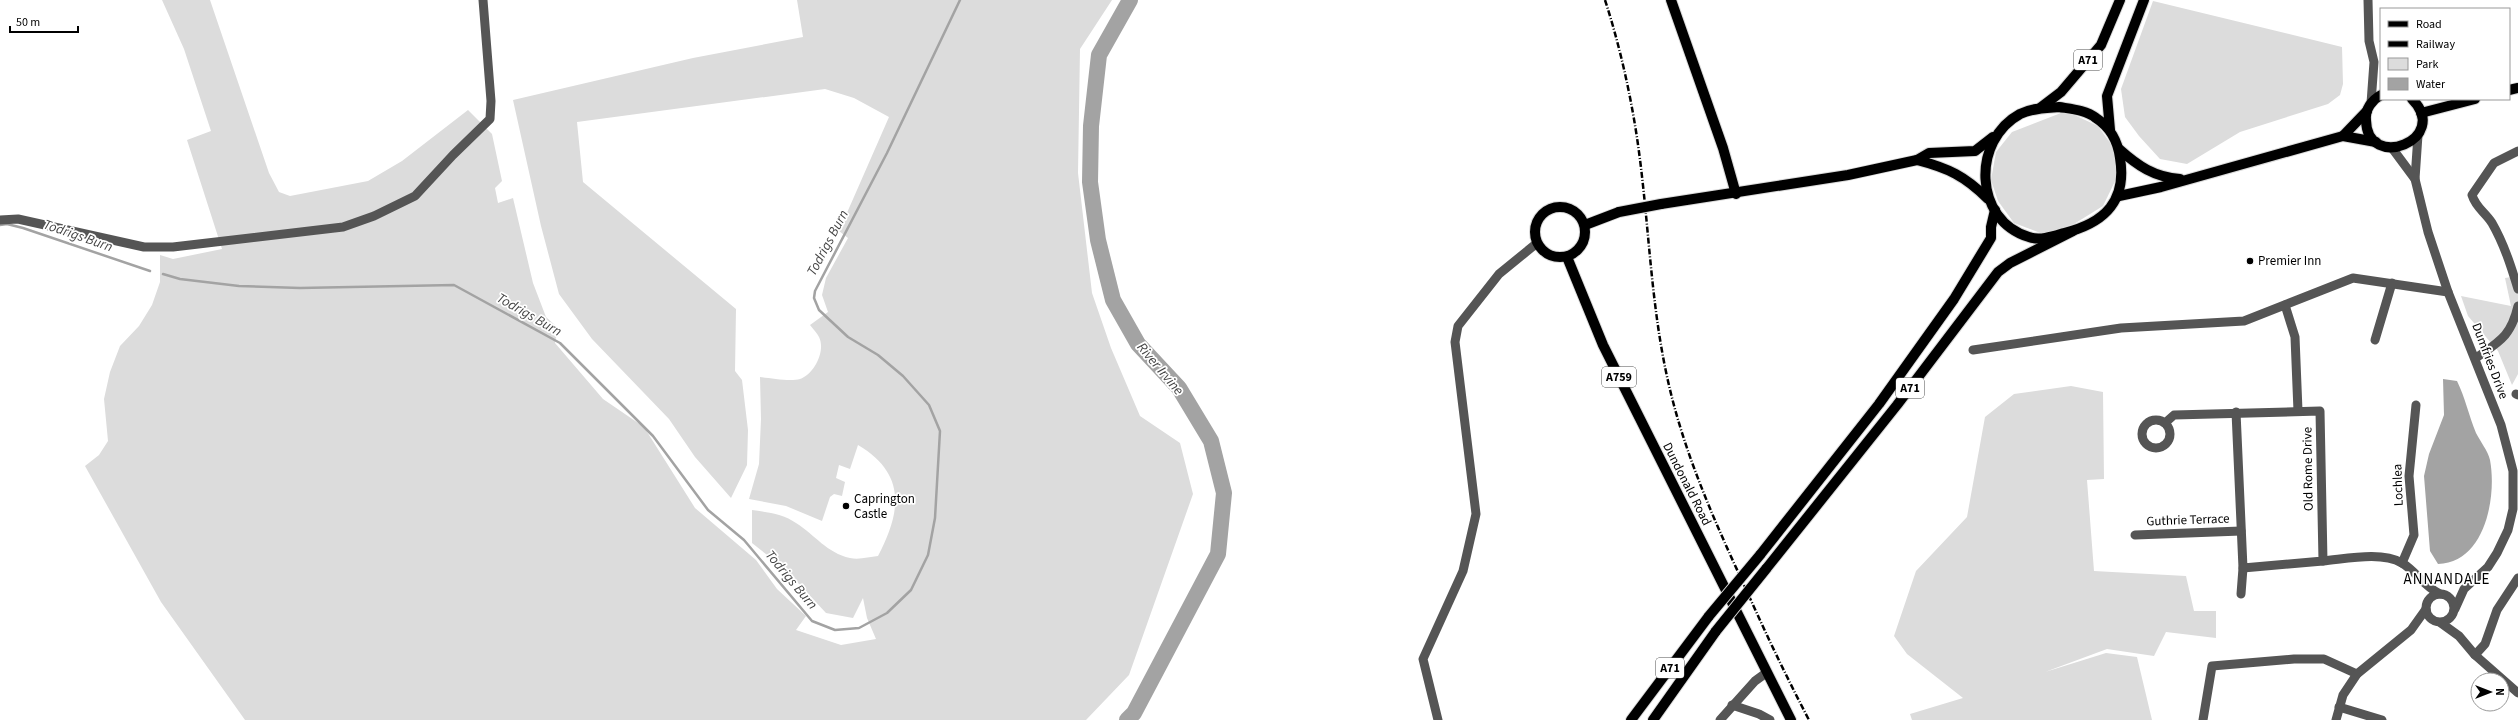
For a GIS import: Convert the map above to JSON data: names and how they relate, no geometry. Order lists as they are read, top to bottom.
{
  "streets": {
    "main road": ["A71", "A759", "Dundonald Road"],
    "street": [
      "Dumfries Drive",
      "Old Rome Drive",
      "Lochlea",
      "Guthrie Terrace"
    ]
  },
  "districts": ["ANNANDALE"],
  "water": ["Todrigs Burn", "River Irvine"],
  "places": ["Premier Inn", "Caprington Castle"],
  "legend": [
    "Road",
    "Railway",
    "Park",
    "Water"
  ],
  "scale_bar": "50 m",
  "north": "right"
}
